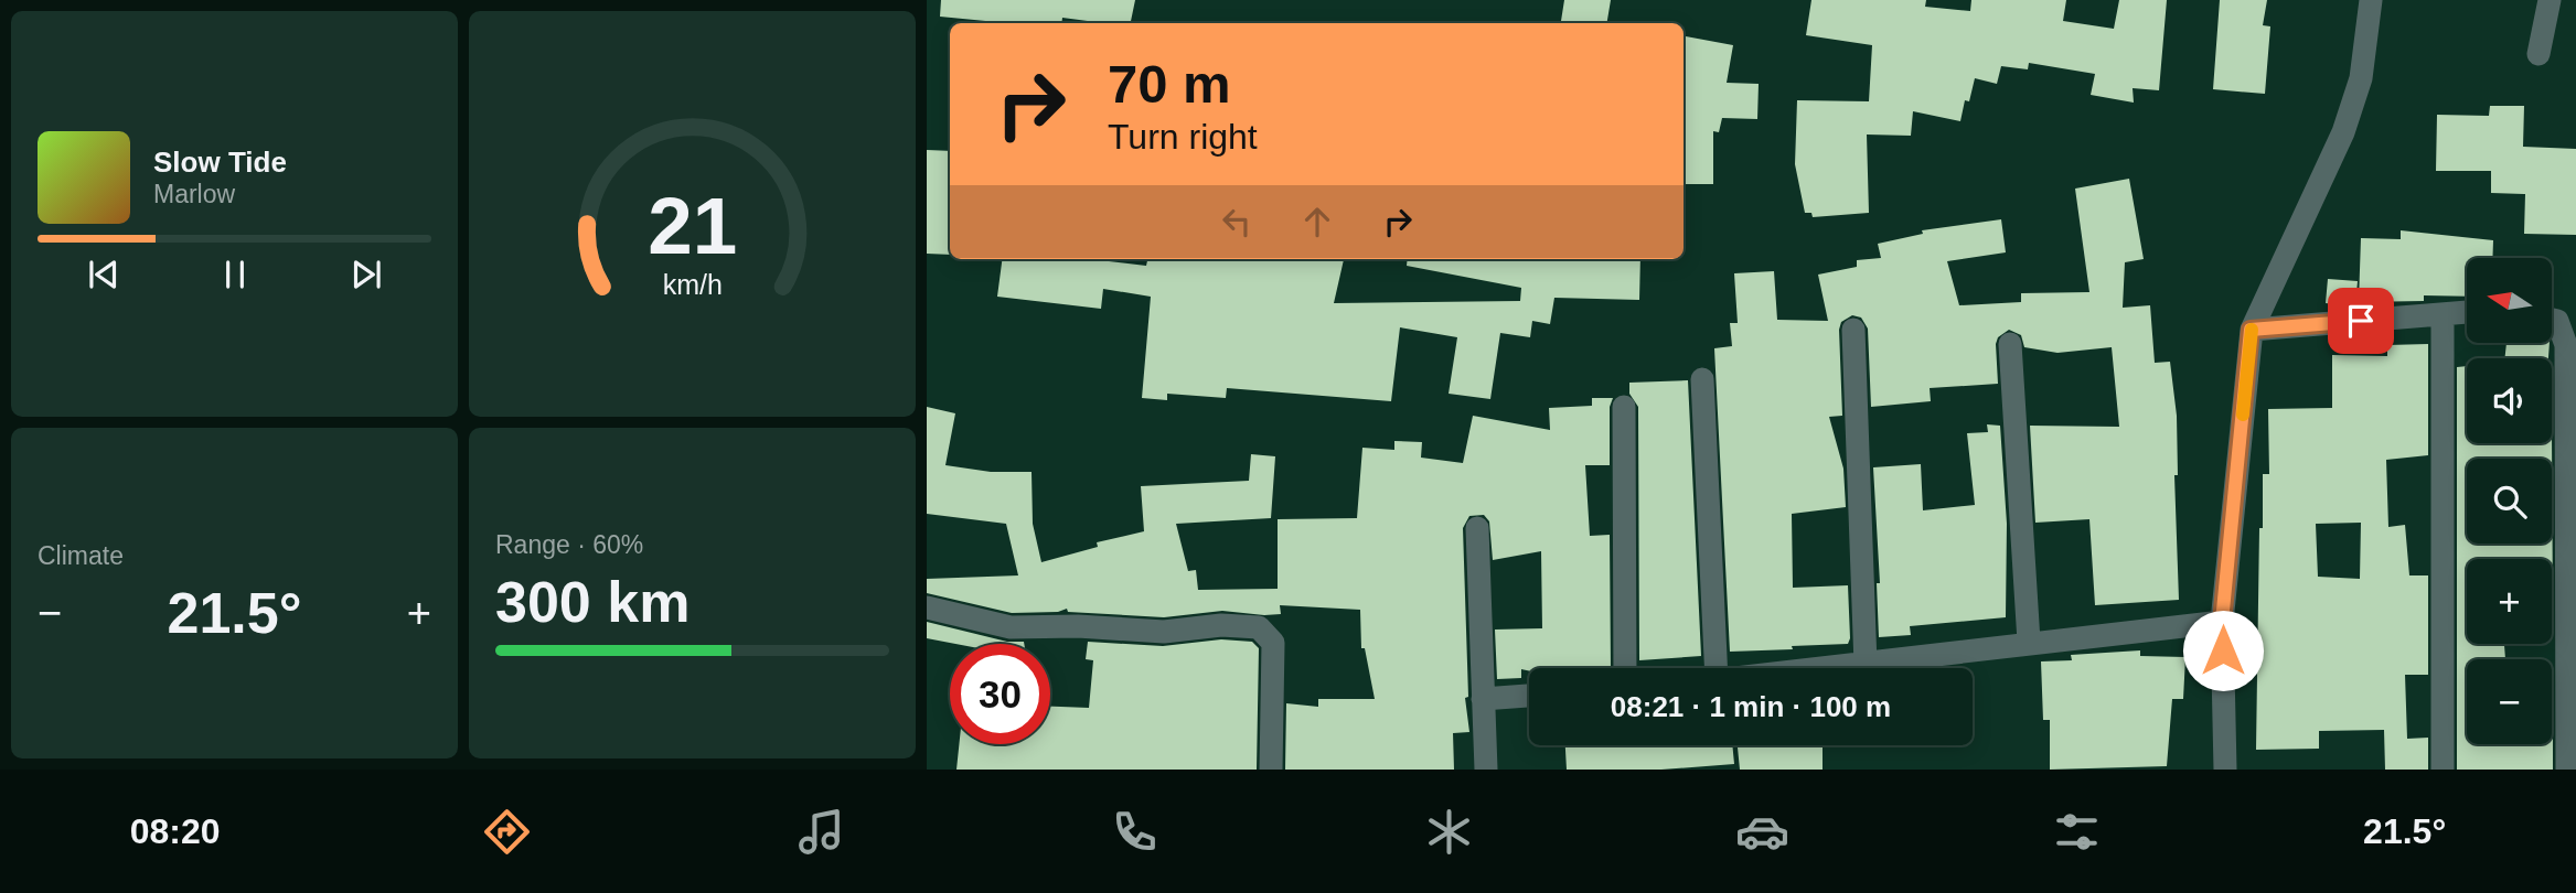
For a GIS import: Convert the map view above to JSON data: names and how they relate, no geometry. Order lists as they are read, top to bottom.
{
  "north": "left",
  "page": {
    "turn": ["70 m", "Turn right"],
    "song": ["Slow Tide", "Marlow"],
    "map_buttons": ["+", "−"],
    "tile": [
      "Climate",
      ["Range · 60%", "300 km"]
    ],
    "heat": ["−", "21.5°", "+"],
    "limit": "30",
    "trip": "08:21 · 1 min · 100 m",
    "tabs": ["08:20", "21.5°"],
    "gauge": ["21", "km/h"]
  }
}
